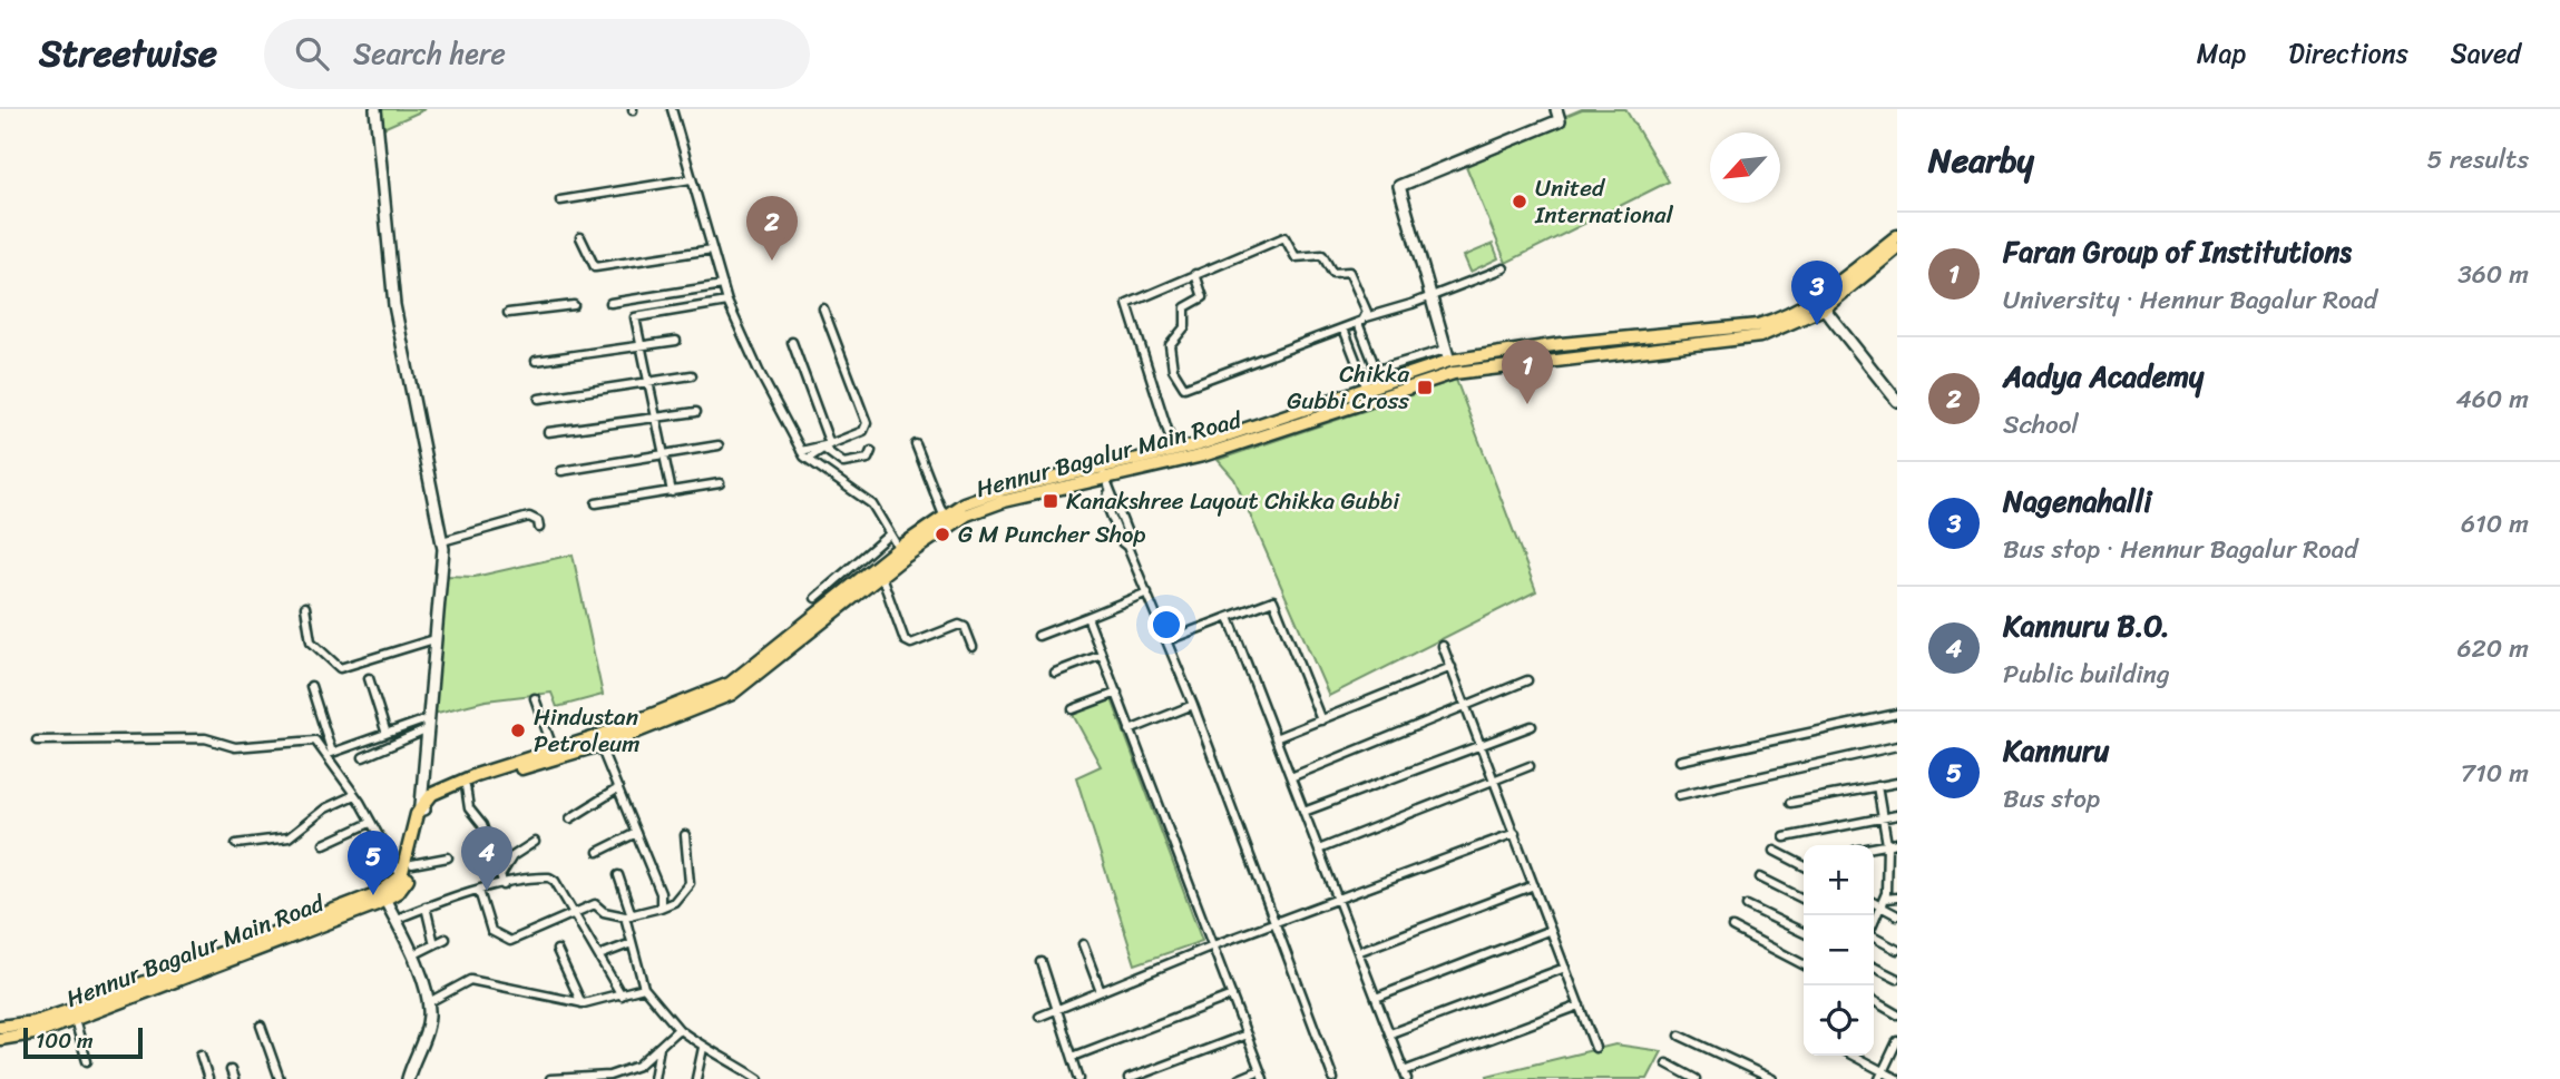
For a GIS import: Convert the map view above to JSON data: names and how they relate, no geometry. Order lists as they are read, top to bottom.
{
  "streets": {
    "main road": ["Hennur Bagalur Main Road"]
  },
  "places": {
    "other": ["United International", "G M Puncher Shop", "Hindustan Petroleum"],
    "transit": ["Chikka Gubbi Cross", "Kanakshree Layout Chikka Gubbi"]
  },
  "scale_bar": "100 m",
  "north": "bottom left",
  "page": {
    "header": "Streetwise",
    "search": "Search here",
    "nav": ["Map", "Directions", "Saved"],
    "heading": ["Nearby", "5 results"],
    "pins": [
      "2",
      "3",
      "1",
      "4",
      "5"
    ],
    "list": [
      {
        "mark": "1",
        "name": "Faran Group of Institutions",
        "note": "University · Hennur Bagalur Road",
        "value": "360 m"
      },
      {
        "mark": "2",
        "name": "Aadya Academy",
        "note": "School",
        "value": "460 m"
      },
      {
        "mark": "3",
        "name": "Nagenahalli",
        "note": "Bus stop · Hennur Bagalur Road",
        "value": "610 m"
      },
      {
        "mark": "4",
        "name": "Kannuru B.O.",
        "note": "Public building",
        "value": "620 m"
      },
      {
        "mark": "5",
        "name": "Kannuru",
        "note": "Bus stop",
        "value": "710 m"
      }
    ],
    "map_buttons": ["+", "−"],
    "scale": "100 m"
  }
}
